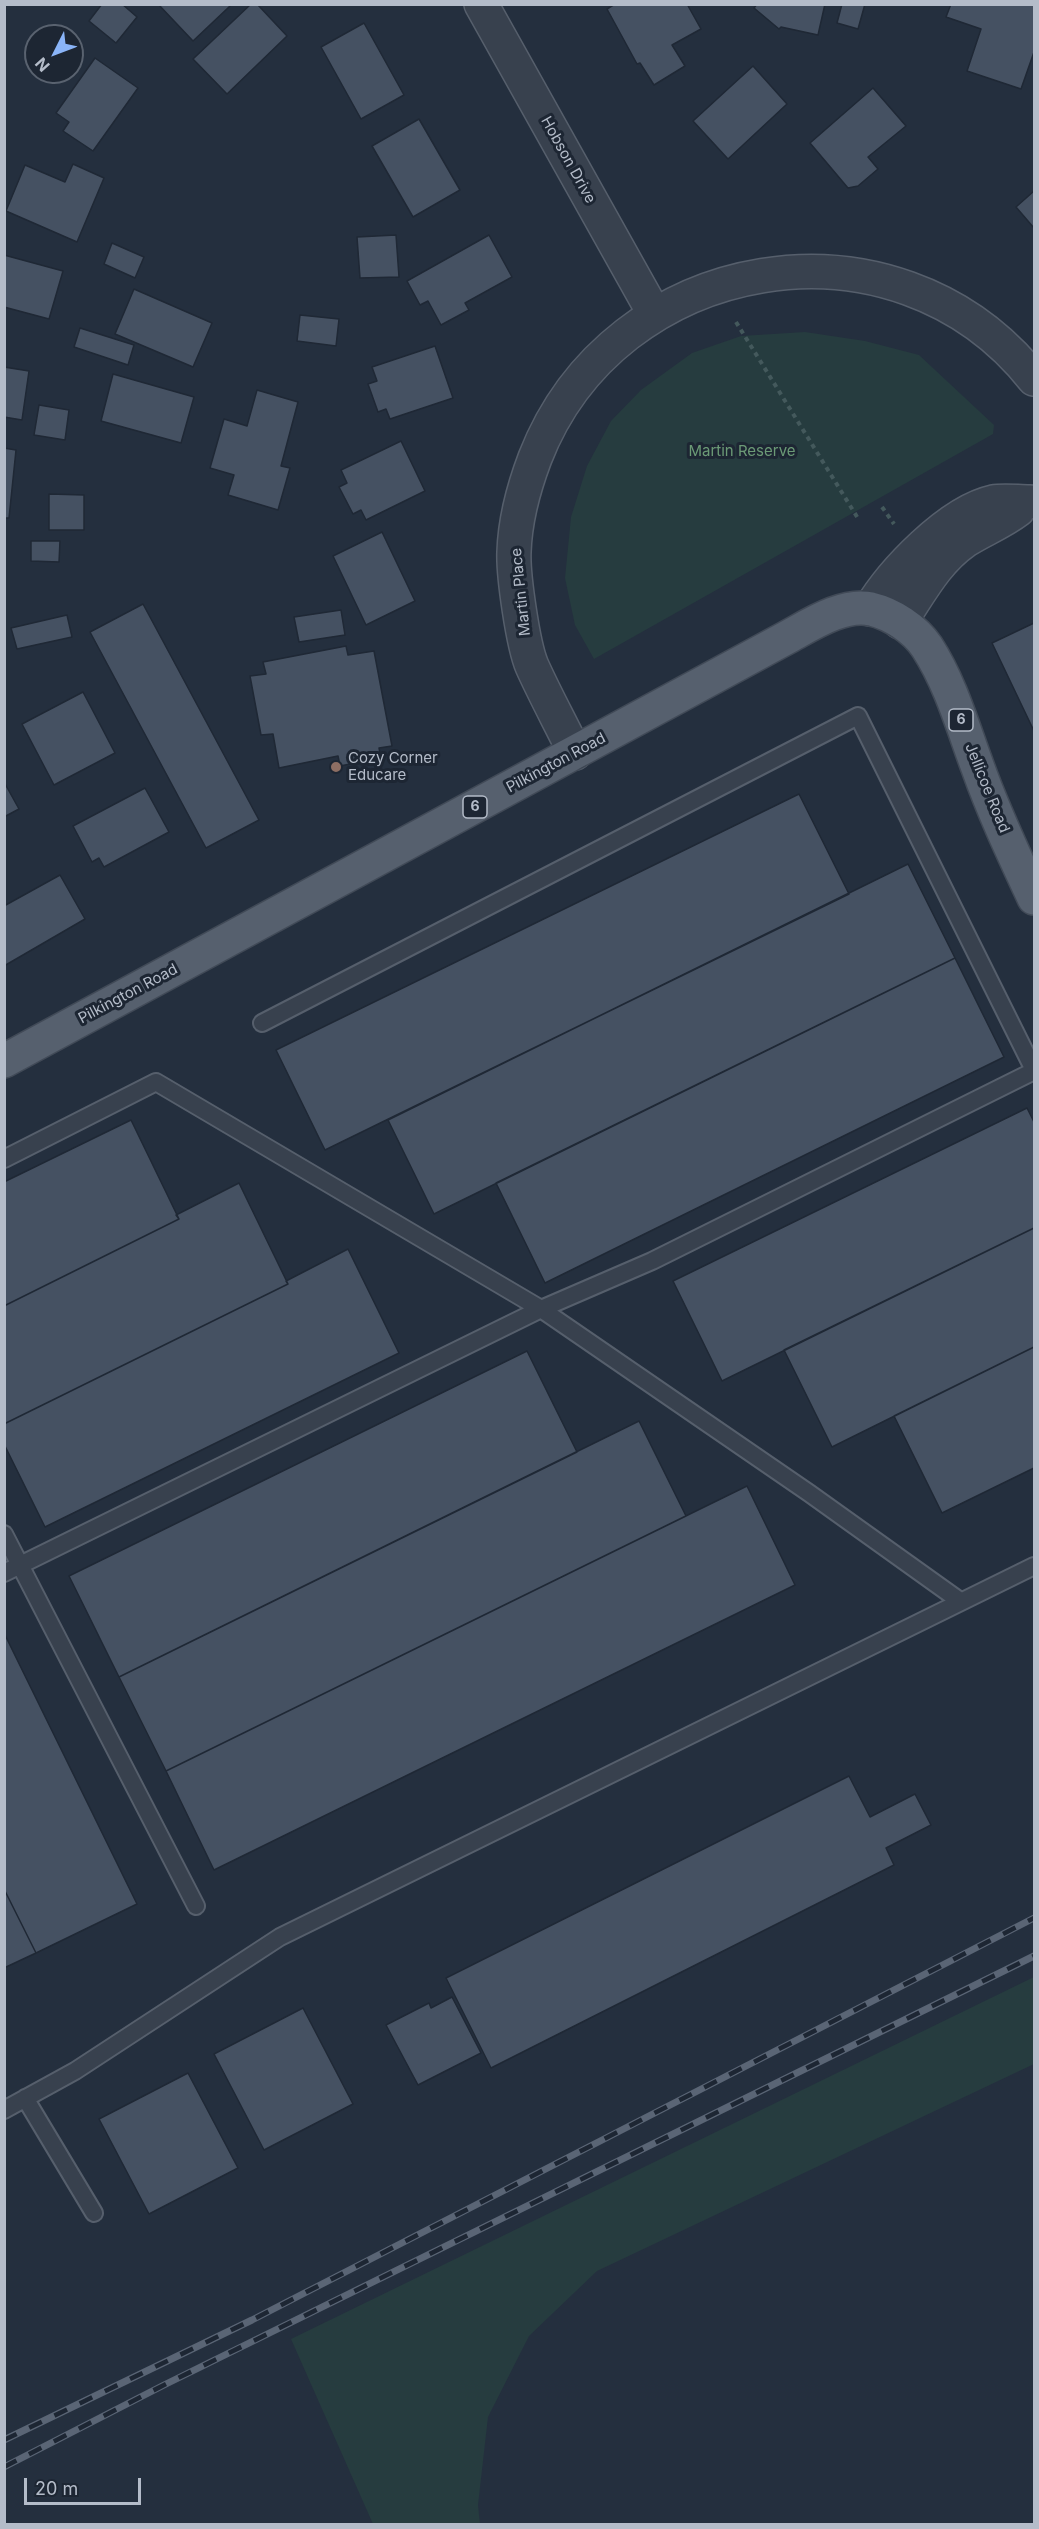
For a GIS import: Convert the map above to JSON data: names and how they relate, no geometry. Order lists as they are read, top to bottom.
{
  "streets": {
    "main road": ["6", "Pilkington Road", "Jellicoe Road"],
    "street": ["Hobson Drive", "Martin Place"]
  },
  "crossings": [
    ["Hobson Drive", "Martin Place"],
    ["Martin Place", "Pilkington Road"],
    ["6", "Pilkington Road"],
    ["6", "Jellicoe Road"]
  ],
  "parks": ["Martin Reserve"],
  "places": ["Cozy Corner Educare"],
  "scale_bar": "20 m",
  "north": "bottom left"
}
